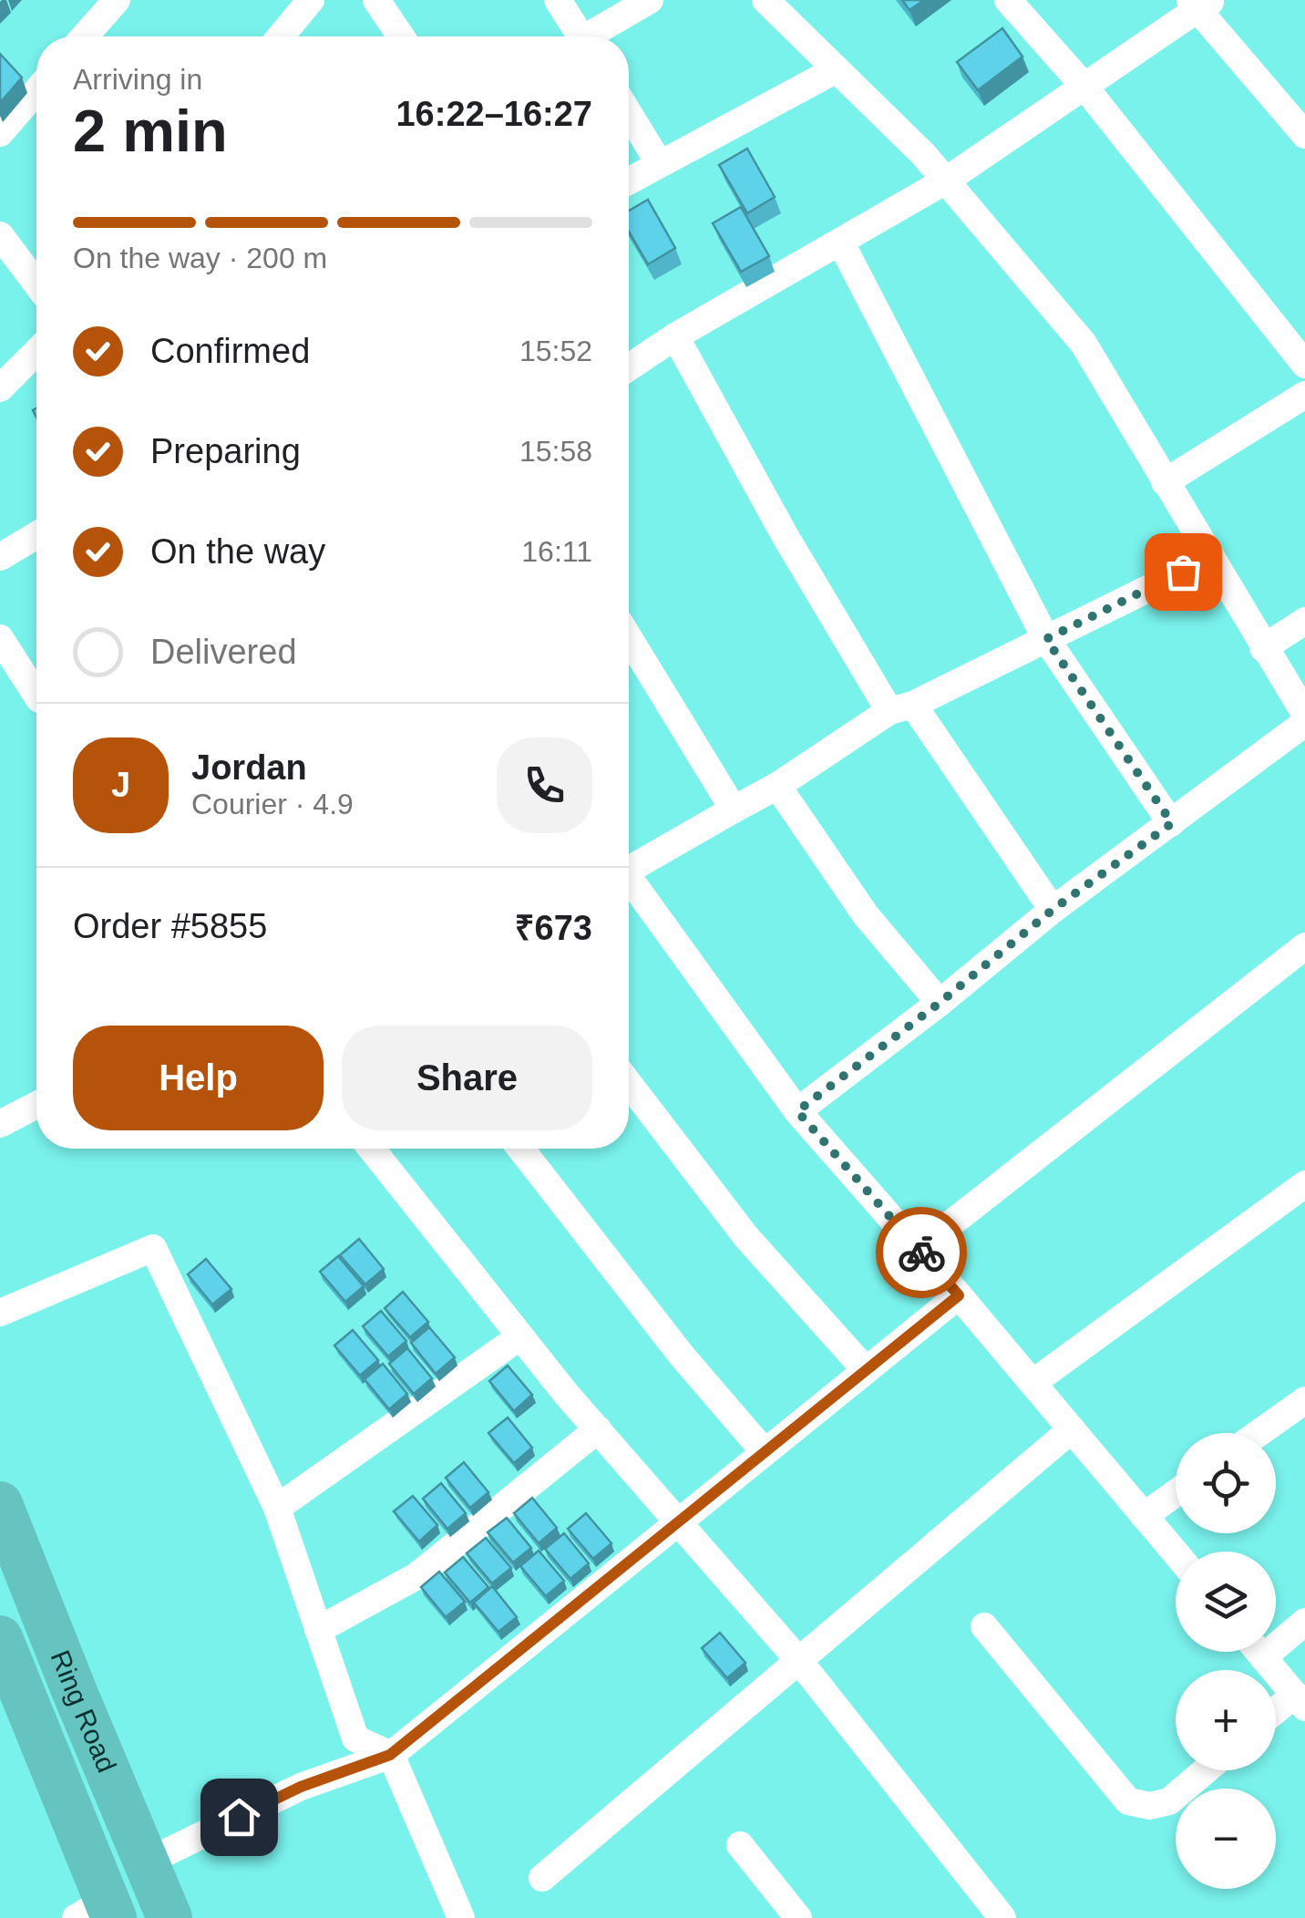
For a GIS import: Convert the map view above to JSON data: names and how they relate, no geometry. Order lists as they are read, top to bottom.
{
  "streets": {
    "highway": ["Ring Road"]
  },
  "page": {
    "heading": ["2 min", "Arriving in", "16:22–16:27"],
    "panel": [
      "Jordan",
      "Courier · 4.9",
      "Order #5855",
      "₹673"
    ],
    "bar": "On the way · 200 m",
    "list": [
      ["Confirmed", "15:52"],
      ["Preparing", "15:58"],
      ["On the way", "16:11"],
      "Delivered"
    ],
    "round": "J",
    "buttons": ["Help", "Share"],
    "map_buttons": ["+", "−"]
  }
}
